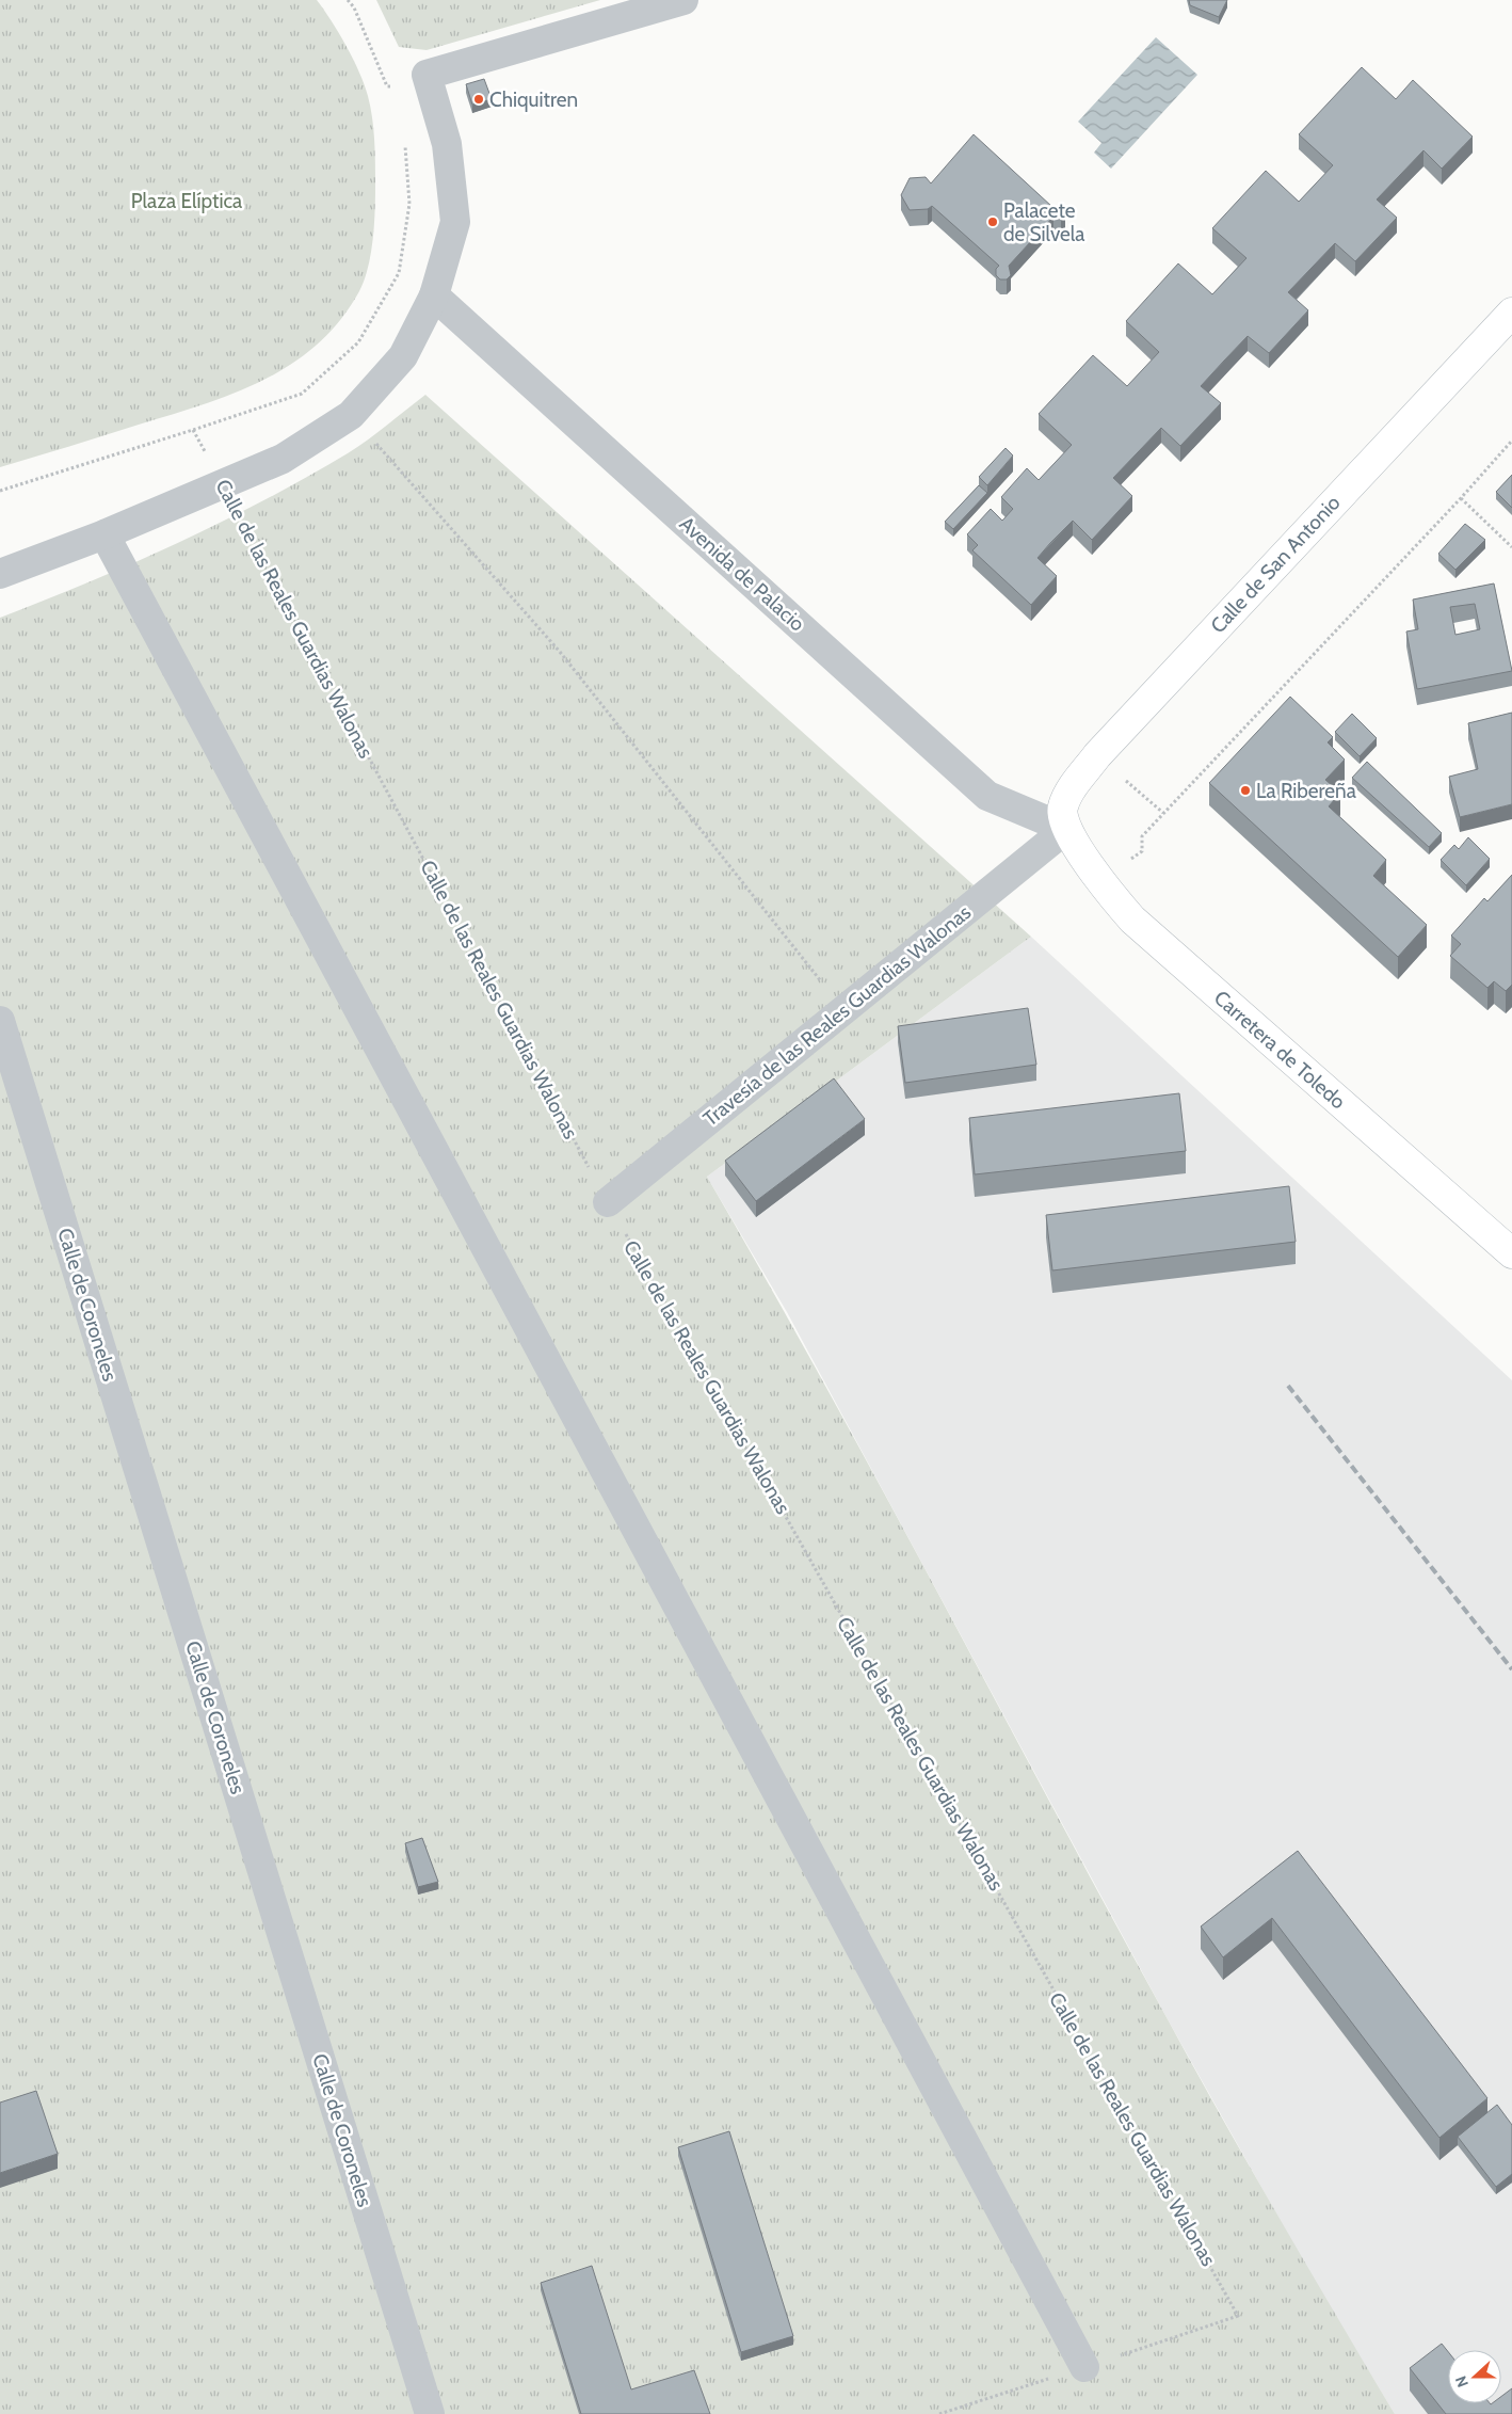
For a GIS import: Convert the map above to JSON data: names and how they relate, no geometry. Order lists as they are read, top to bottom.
{
  "streets": {
    "street": [
      "Calle de San Antonio",
      "Avenida de Palacio",
      "Travesía de las Reales Guardias Walonas",
      "Carretera de Toledo",
      "Calle de Coroneles"
    ],
    "path": ["Calle de las Reales Guardias Walonas"]
  },
  "crossings": [
    ["Calle de San Antonio", "Avenida de Palacio"],
    ["Calle de San Antonio", "Travesía de las Reales Guardias Walonas"],
    ["Calle de San Antonio", "Carretera de Toledo"],
    ["Avenida de Palacio", "Travesía de las Reales Guardias Walonas"],
    ["Avenida de Palacio", "Carretera de Toledo"],
    ["Calle de las Reales Guardias Walonas", "Travesía de las Reales Guardias Walonas"],
    ["Travesía de las Reales Guardias Walonas", "Carretera de Toledo"]
  ],
  "parks": ["Plaza Elíptica"],
  "places": ["Chiquitren", "Palacete de Silvela", "La Ribereña"],
  "north": "left"
}
